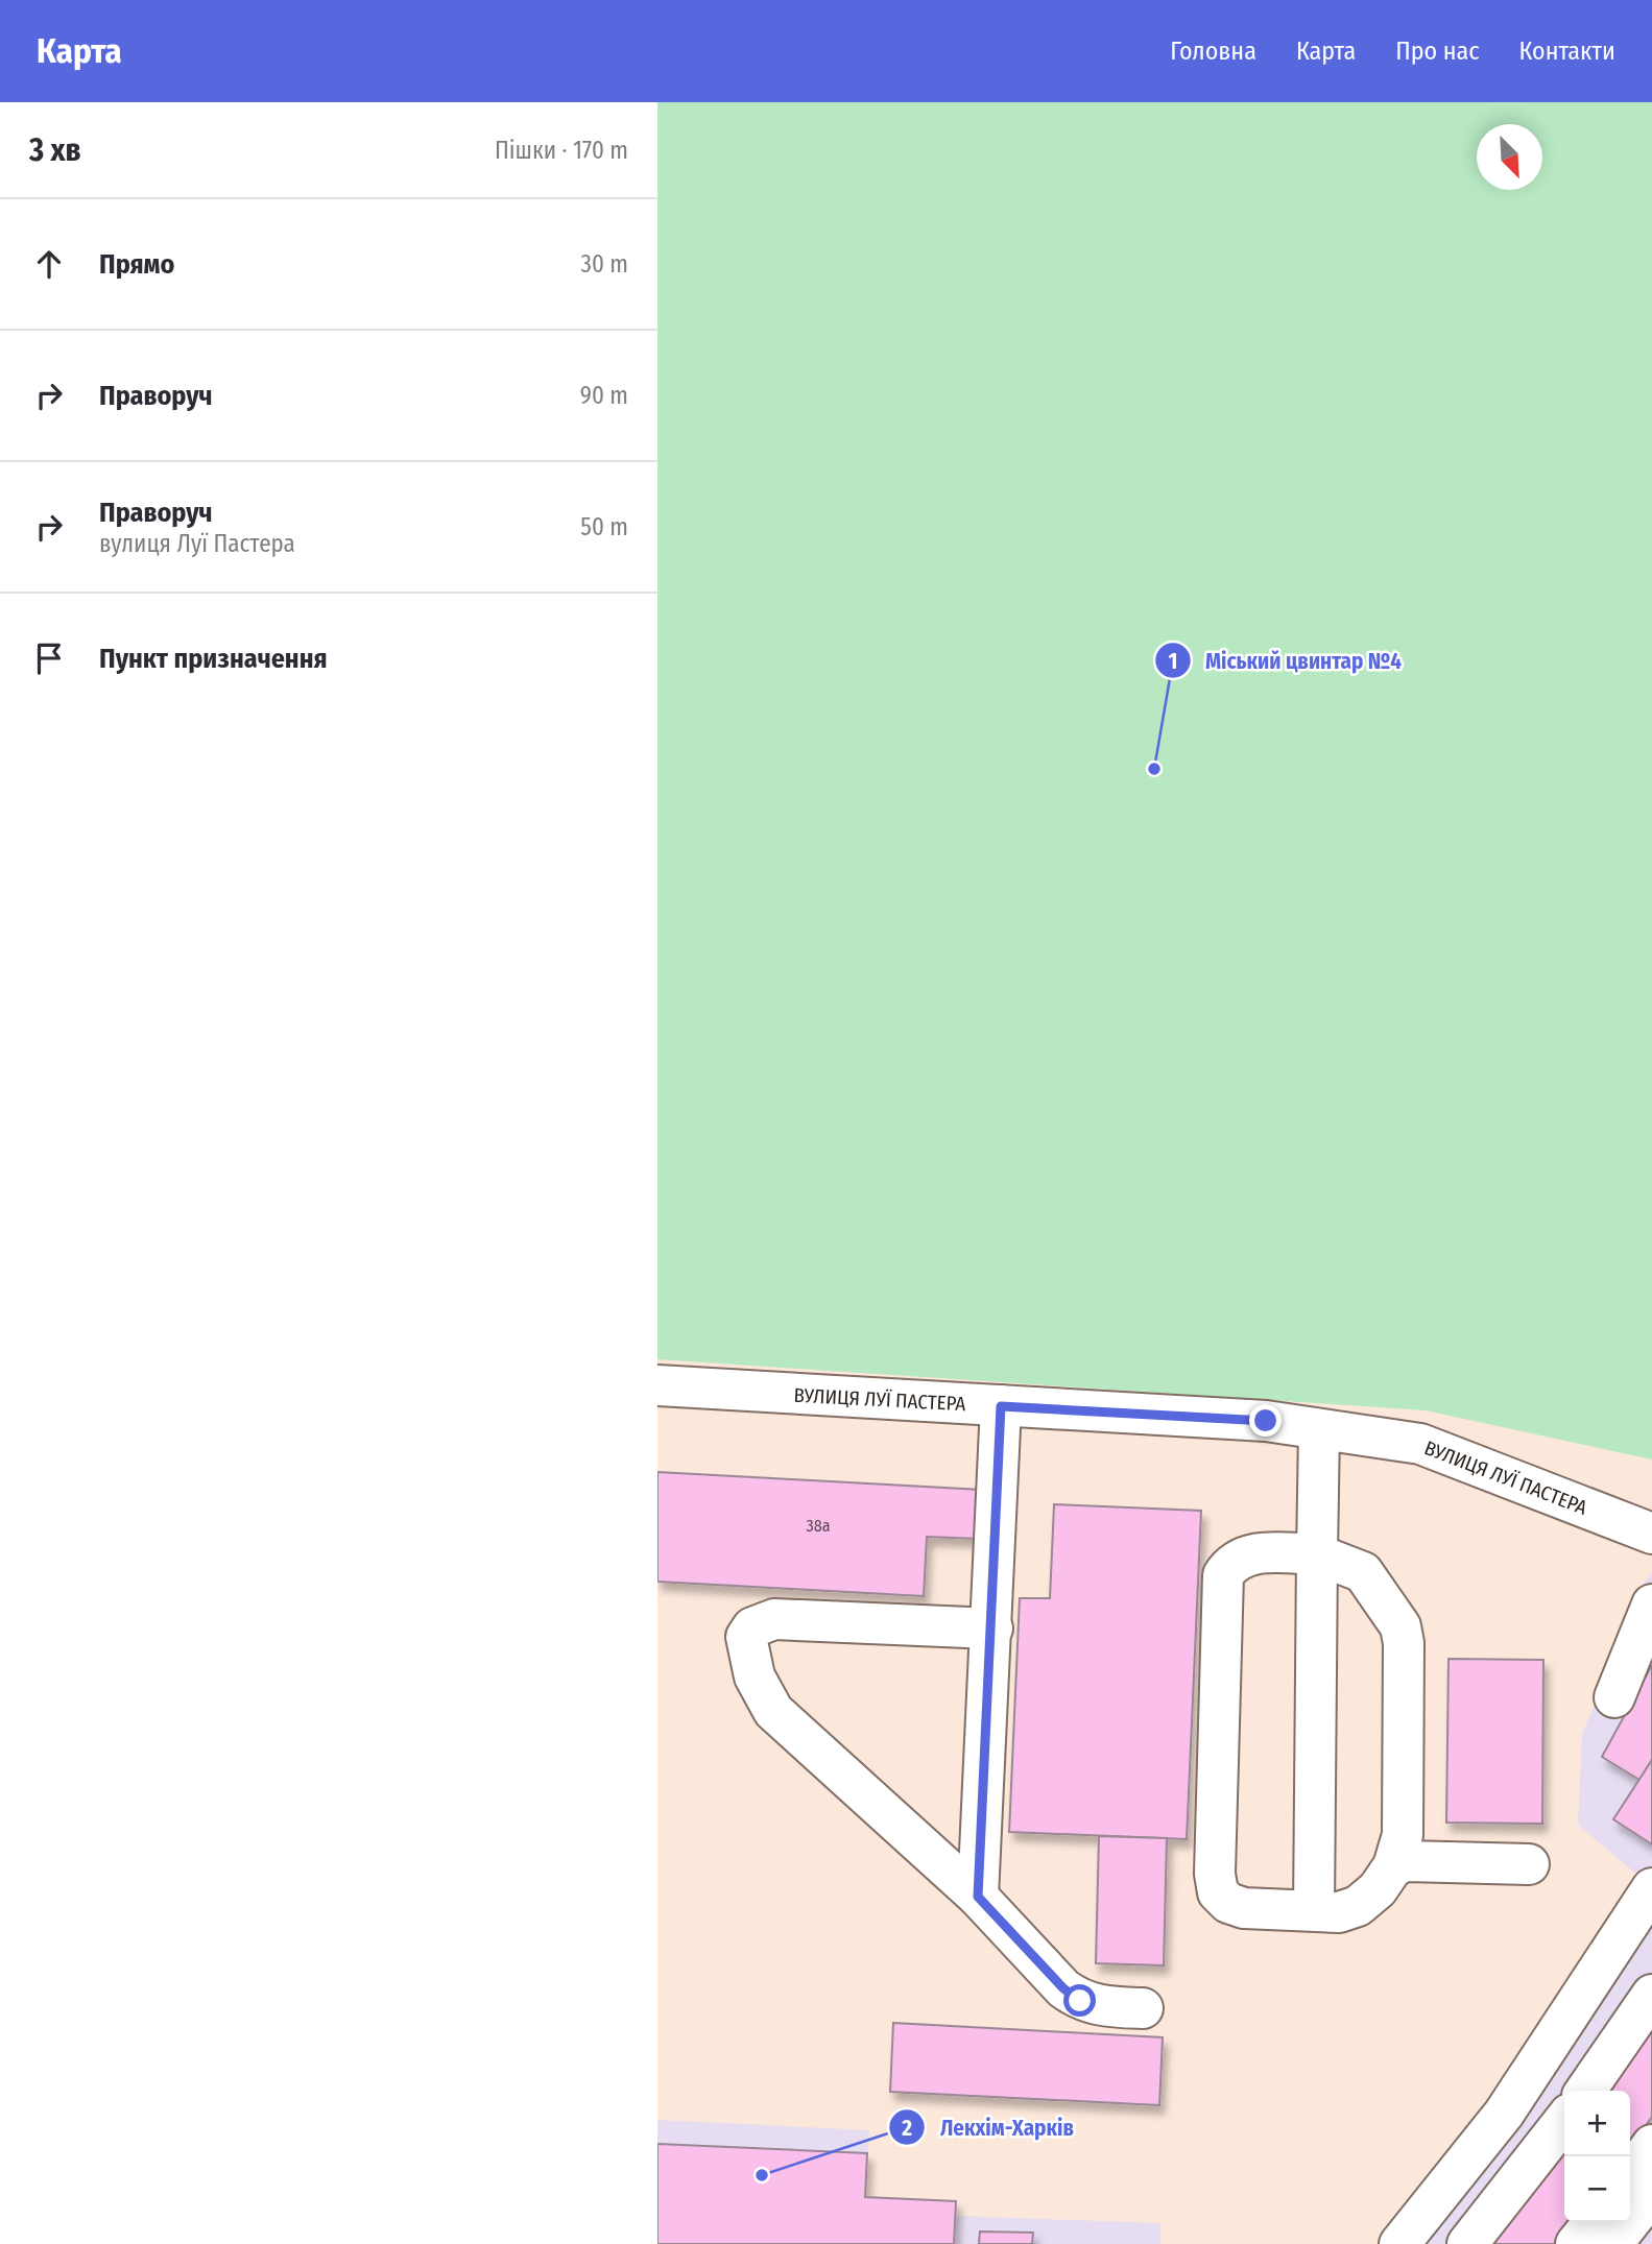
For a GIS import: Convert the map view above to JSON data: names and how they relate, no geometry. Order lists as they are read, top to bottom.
{
  "streets": {
    "street": ["ВУЛИЦЯ ЛУЇ ПАСТЕРА"]
  },
  "places": ["Міський цвинтар №4", "Лекхім-Харків"],
  "house_numbers": ["38а"],
  "north": "bottom right",
  "page": {
    "header": "Карта",
    "nav": [
      "Головна",
      "Карта",
      "Про нас",
      "Контакти"
    ],
    "heading": ["3 хв", "Пішки · 170 m"],
    "list": [
      ["Прямо", "30 m"],
      ["Праворуч", "90 m"],
      ["Праворуч", "вулиця Луї Пастера", "50 m"],
      "Пункт призначення"
    ],
    "map_buttons": ["+", "−"]
  }
}
